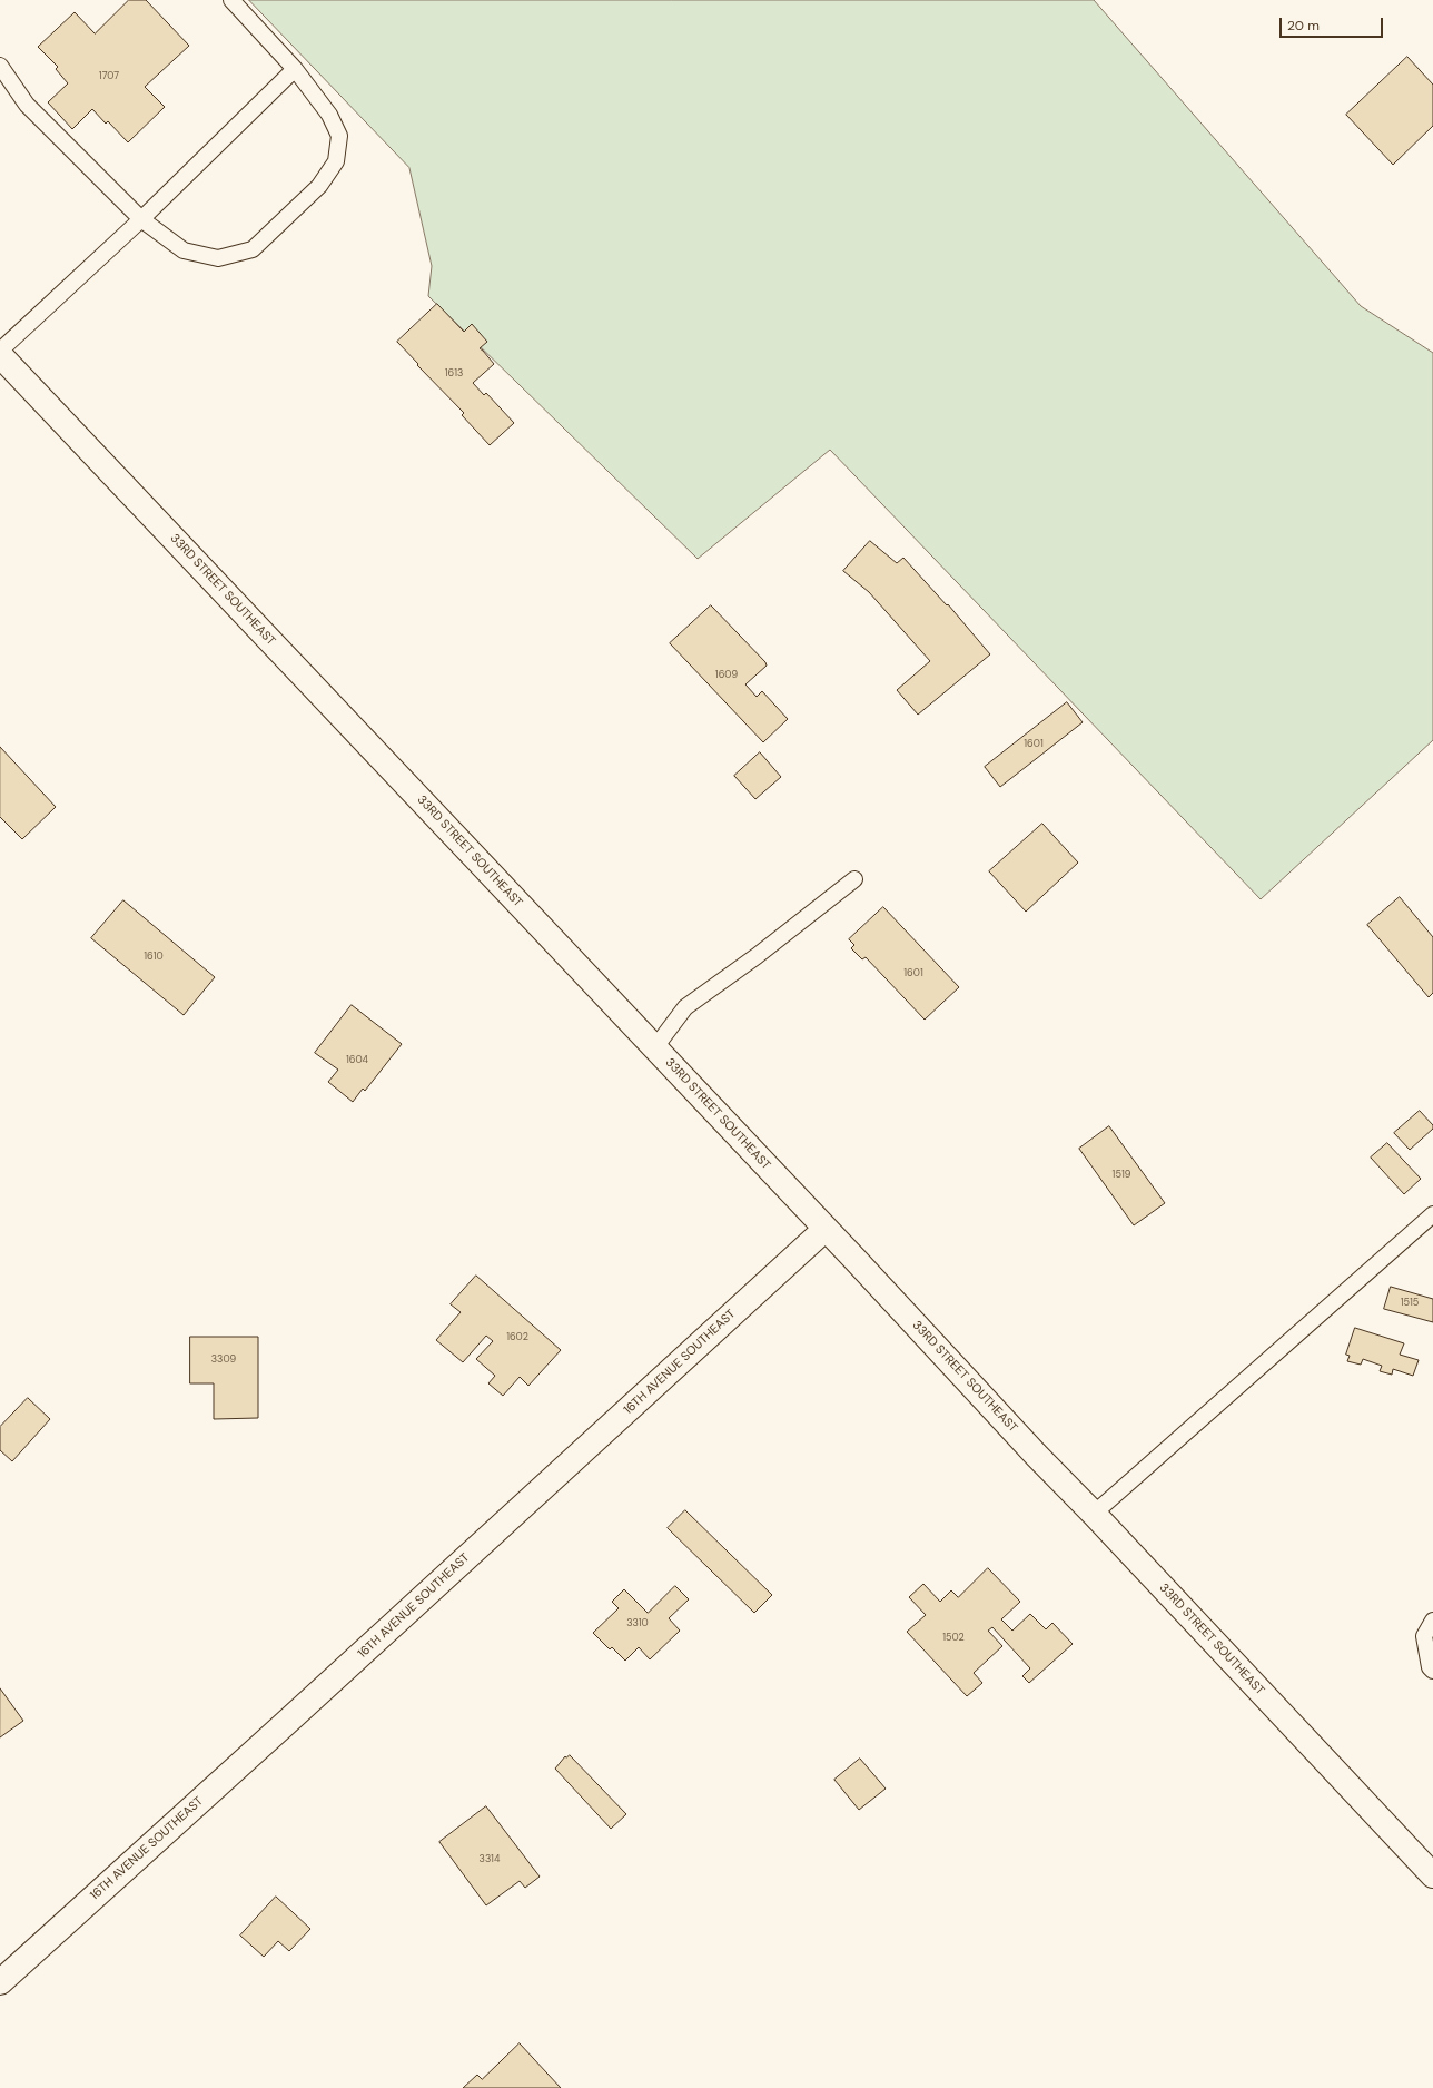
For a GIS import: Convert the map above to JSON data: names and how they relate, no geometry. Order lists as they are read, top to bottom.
{
  "streets": {
    "street": ["33RD STREET SOUTHEAST", "16TH AVENUE SOUTHEAST"]
  },
  "crossings": [
    ["33RD STREET SOUTHEAST", "16TH AVENUE SOUTHEAST"]
  ],
  "house_numbers": [
    "1707",
    "1613",
    "1609",
    "1601",
    "1610",
    "1601",
    "1604",
    "1519",
    "1515",
    "1602",
    "3309",
    "3310",
    "1502",
    "3314"
  ],
  "scale_bar": "20 m"
}
